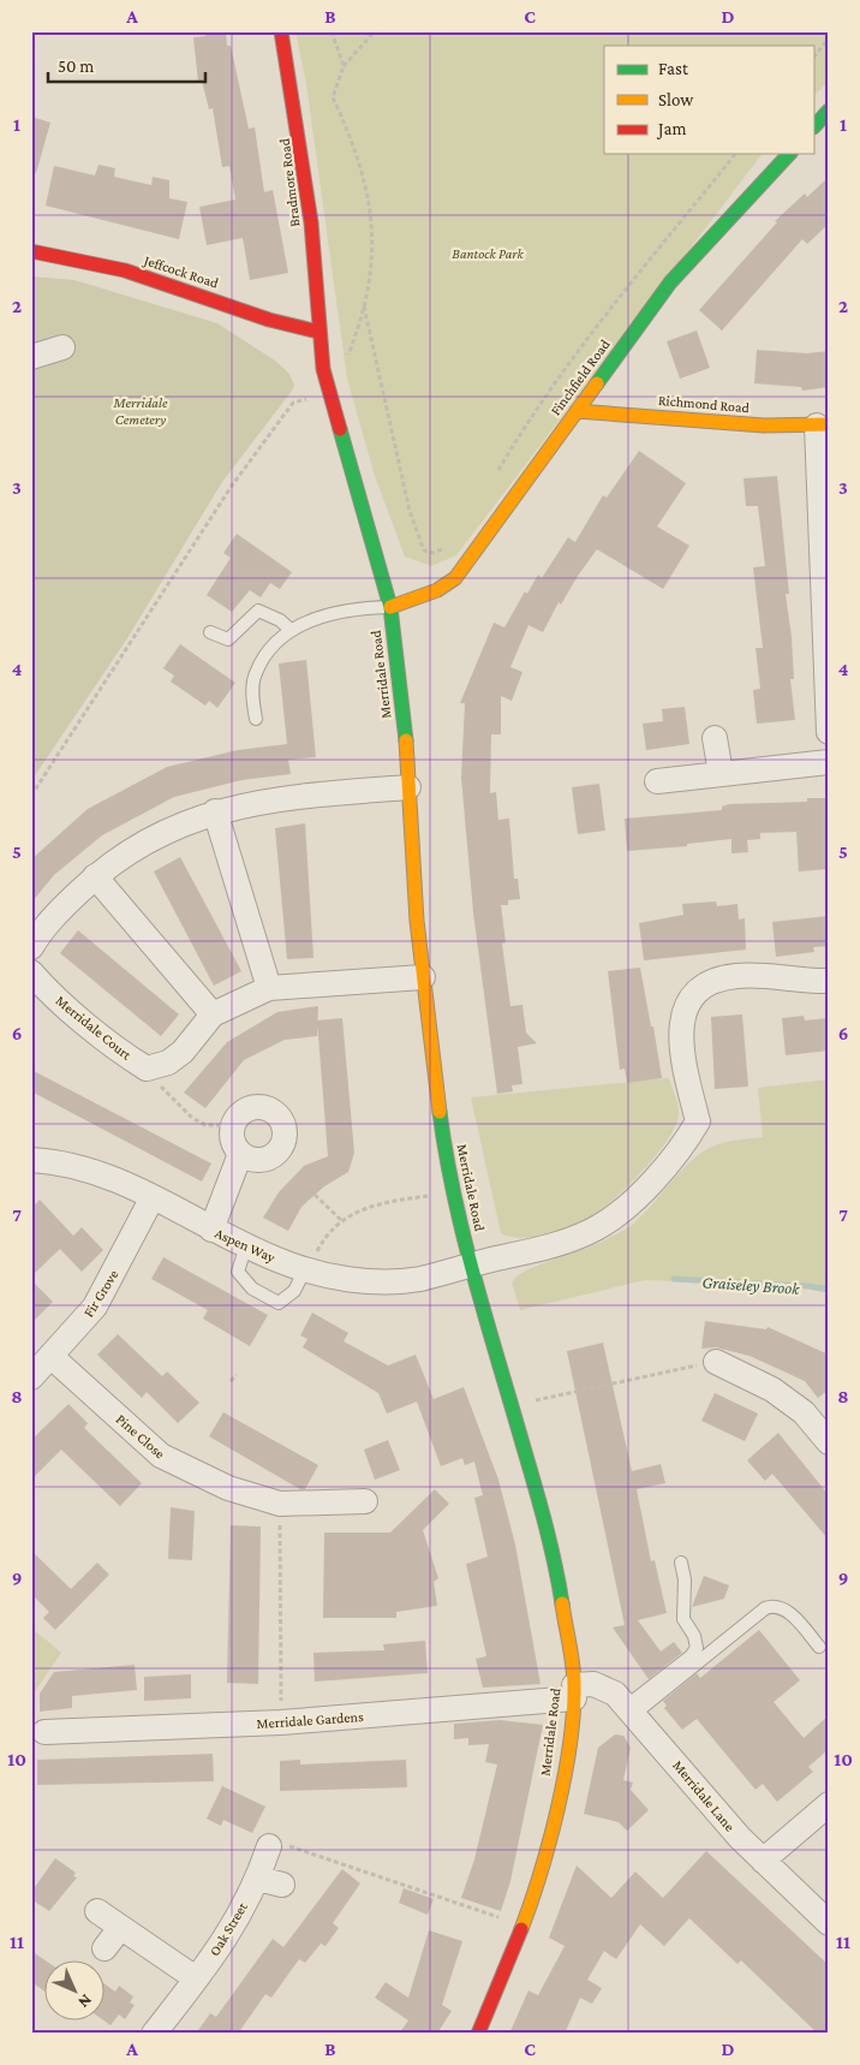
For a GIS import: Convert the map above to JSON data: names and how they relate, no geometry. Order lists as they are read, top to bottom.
{
  "streets": {
    "street": [
      "Bradmore Road",
      "Jeffcock Road",
      "Finchfield Road",
      "Richmond Road",
      "Merridale Road",
      "Merridale Court",
      "Aspen Way",
      "Fir Grove",
      "Pine Close",
      "Merridale Gardens",
      "Merridale Lane",
      "Oak Street"
    ]
  },
  "crossings": [
    ["Bradmore Road", "Jeffcock Road"],
    ["Bradmore Road", "Merridale Road"],
    ["Jeffcock Road", "Merridale Road"],
    ["Finchfield Road", "Richmond Road"],
    ["Finchfield Road", "Merridale Road"],
    ["Merridale Road", "Aspen Way"],
    ["Merridale Road", "Merridale Gardens"],
    ["Merridale Road", "Merridale Lane"],
    ["Aspen Way", "Fir Grove"],
    ["Fir Grove", "Pine Close"],
    ["Merridale Gardens", "Merridale Lane"]
  ],
  "water": ["Graiseley Brook"],
  "parks": ["Bantock Park", "Merridale Cemetery"],
  "legend": ["Fast", "Slow", "Jam"],
  "scale_bar": "50 m",
  "north": "bottom right",
  "grid": {
    "columns": [
      "A",
      "B",
      "C",
      "D"
    ],
    "rows": [
      "1",
      "2",
      "3",
      "4",
      "5",
      "6",
      "7",
      "8",
      "9",
      "10",
      "11"
    ]
  }
}
